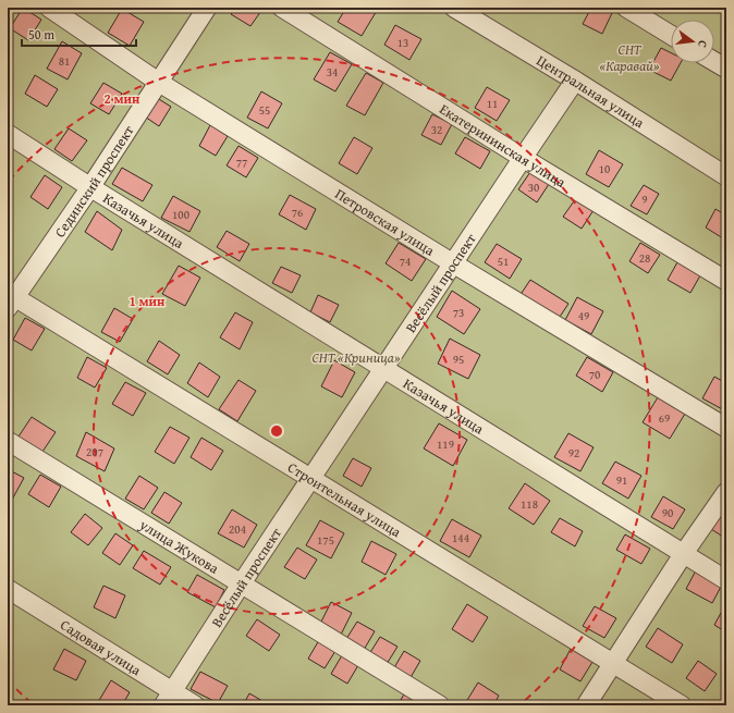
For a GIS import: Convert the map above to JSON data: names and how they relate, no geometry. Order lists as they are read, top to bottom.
{
  "streets": {
    "street": [
      "Центральная улица",
      "Екатерининская улица",
      "Сединский проспект",
      "Казачья улица",
      "Петровская улица",
      "Весёлый проспект",
      "Строительная улица",
      "улица Жукова",
      "Садовая улица"
    ]
  },
  "crossings": [
    ["Центральная улица", "Весёлый проспект"],
    ["Екатерининская улица", "Весёлый проспект"],
    ["Сединский проспект", "Казачья улица"],
    ["Сединский проспект", "Петровская улица"],
    ["Сединский проспект", "Строительная улица"],
    ["Казачья улица", "Весёлый проспект"],
    ["Петровская улица", "Весёлый проспект"],
    ["Весёлый проспект", "Строительная улица"],
    ["Весёлый проспект", "улица Жукова"],
    ["Весёлый проспект", "Садовая улица"]
  ],
  "parks": ["СНТ «Каравай»", "СНТ «Криница»"],
  "house_numbers": [
    "13",
    "81",
    "34",
    "11",
    "55",
    "32",
    "77",
    "10",
    "30",
    "9",
    "76",
    "100",
    "28",
    "74",
    "51",
    "73",
    "49",
    "95",
    "70",
    "69",
    "119",
    "207",
    "92",
    "91",
    "118",
    "90",
    "204",
    "144",
    "175"
  ],
  "scale_bar": "50 m",
  "north": "right",
  "rings": ["2 мин", "1 мин"]
}
